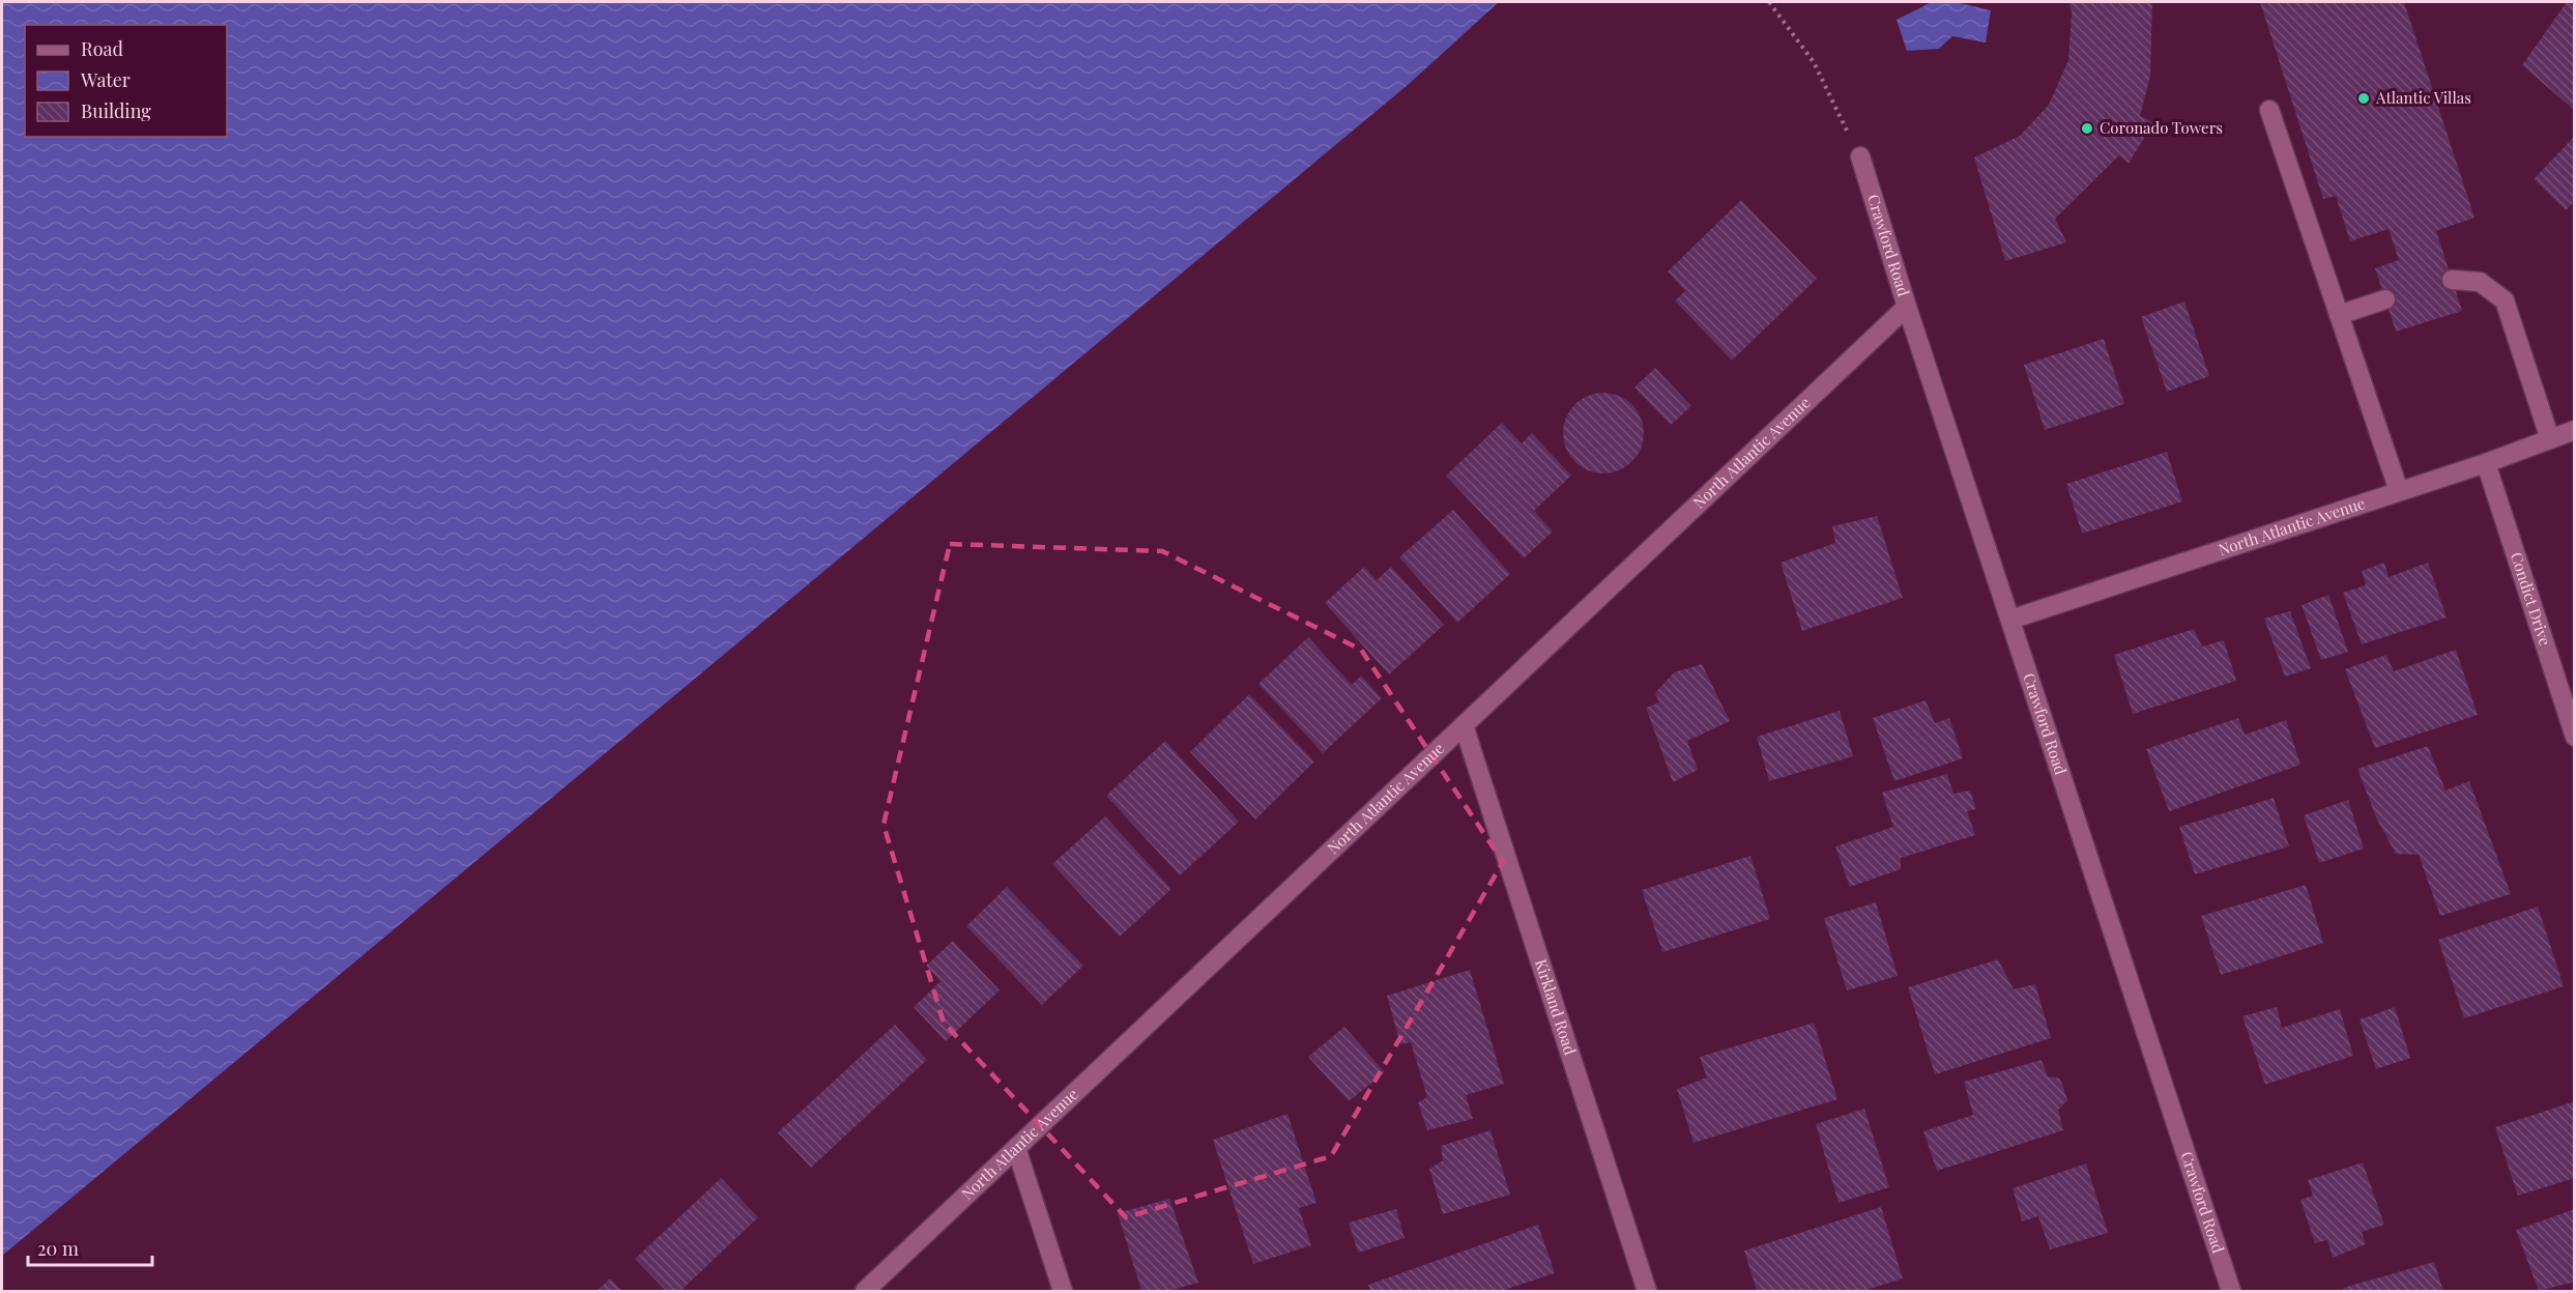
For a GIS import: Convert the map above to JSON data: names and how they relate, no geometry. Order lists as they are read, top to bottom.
{
  "streets": {
    "street": [
      "Crawford Road",
      "North Atlantic Avenue",
      "Condict Drive",
      "Kirkland Road"
    ]
  },
  "crossings": [
    ["Crawford Road", "North Atlantic Avenue"],
    ["North Atlantic Avenue", "Condict Drive"],
    ["North Atlantic Avenue", "Kirkland Road"]
  ],
  "places": ["Atlantic Villas", "Coronado Towers"],
  "legend": ["Road", "Water", "Building"],
  "scale_bar": "20 m"
}
